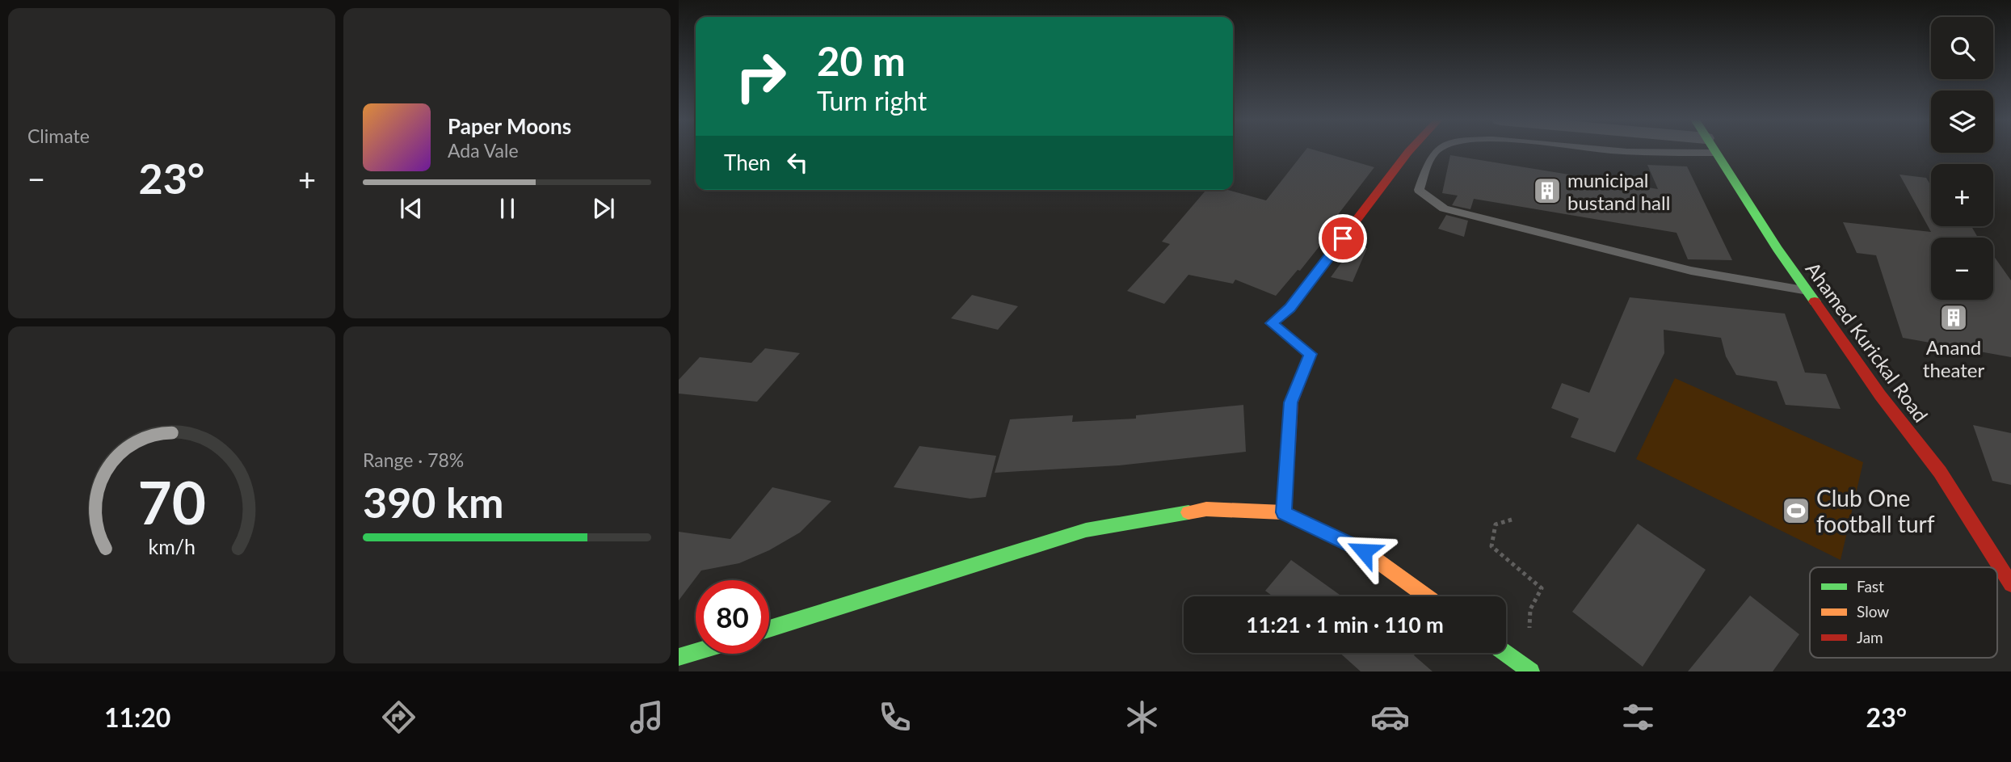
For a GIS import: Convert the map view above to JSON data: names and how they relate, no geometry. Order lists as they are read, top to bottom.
{
  "streets": {
    "main road": ["Ahamed Kurickal Road"]
  },
  "places": {
    "building": ["municipal bustand hall", "Anand theater"],
    "sports": ["Club One football turf"]
  },
  "legend": ["Fast", "Slow", "Jam"],
  "page": {
    "tile": [
      "Climate",
      ["Range · 78%", "390 km"]
    ],
    "map_buttons": ["+", "−"],
    "turn": ["20 m", "Turn right"],
    "song": ["Paper Moons", "Ada Vale"],
    "then": "Then",
    "heat": ["−", "23°", "+"],
    "limit": "80",
    "trip": "11:21 · 1 min · 110 m",
    "tabs": ["11:20", "23°"],
    "gauge": ["70", "km/h"]
  }
}
